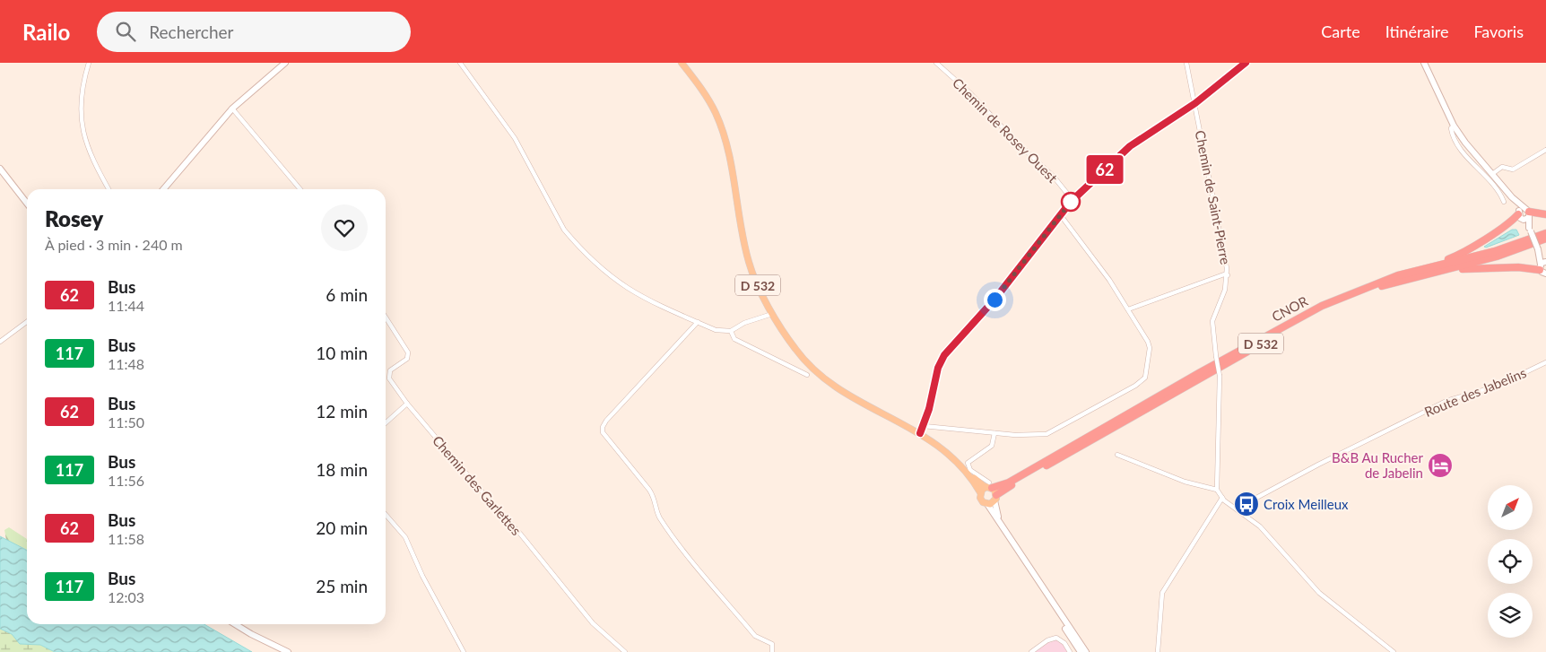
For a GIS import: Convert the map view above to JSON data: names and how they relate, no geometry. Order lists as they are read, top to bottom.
{
  "streets": {
    "highway": ["D 532", "CNOR"],
    "street": [
      "Chemin de Rosey Ouest",
      "Chemin de Saint-Pierre",
      "Route des Jabelins",
      "Chemin des Garlettes"
    ]
  },
  "crossings": [
    ["D 532", "CNOR"]
  ],
  "places": {
    "hotel": ["B&B Au Rucher de Jabelin"],
    "bus stop": ["Croix Meilleux"]
  },
  "lines": ["bus line 62"],
  "north": "top right",
  "page": {
    "header": "Railo",
    "search": "Rechercher",
    "nav": ["Carte", "Itinéraire", "Favoris"],
    "on_map": "62",
    "heading": ["Rosey", "À pied · 3 min · 240 m"],
    "list": [
      {
        "mark": "62",
        "name": "Bus",
        "note": "11:44",
        "value": "6 min"
      },
      {
        "mark": "117",
        "name": "Bus",
        "note": "11:48",
        "value": "10 min"
      },
      {
        "mark": "62",
        "name": "Bus",
        "note": "11:50",
        "value": "12 min"
      },
      {
        "mark": "117",
        "name": "Bus",
        "note": "11:56",
        "value": "18 min"
      },
      {
        "mark": "62",
        "name": "Bus",
        "note": "11:58",
        "value": "20 min"
      },
      {
        "mark": "117",
        "name": "Bus",
        "note": "12:03",
        "value": "25 min"
      }
    ]
  }
}
